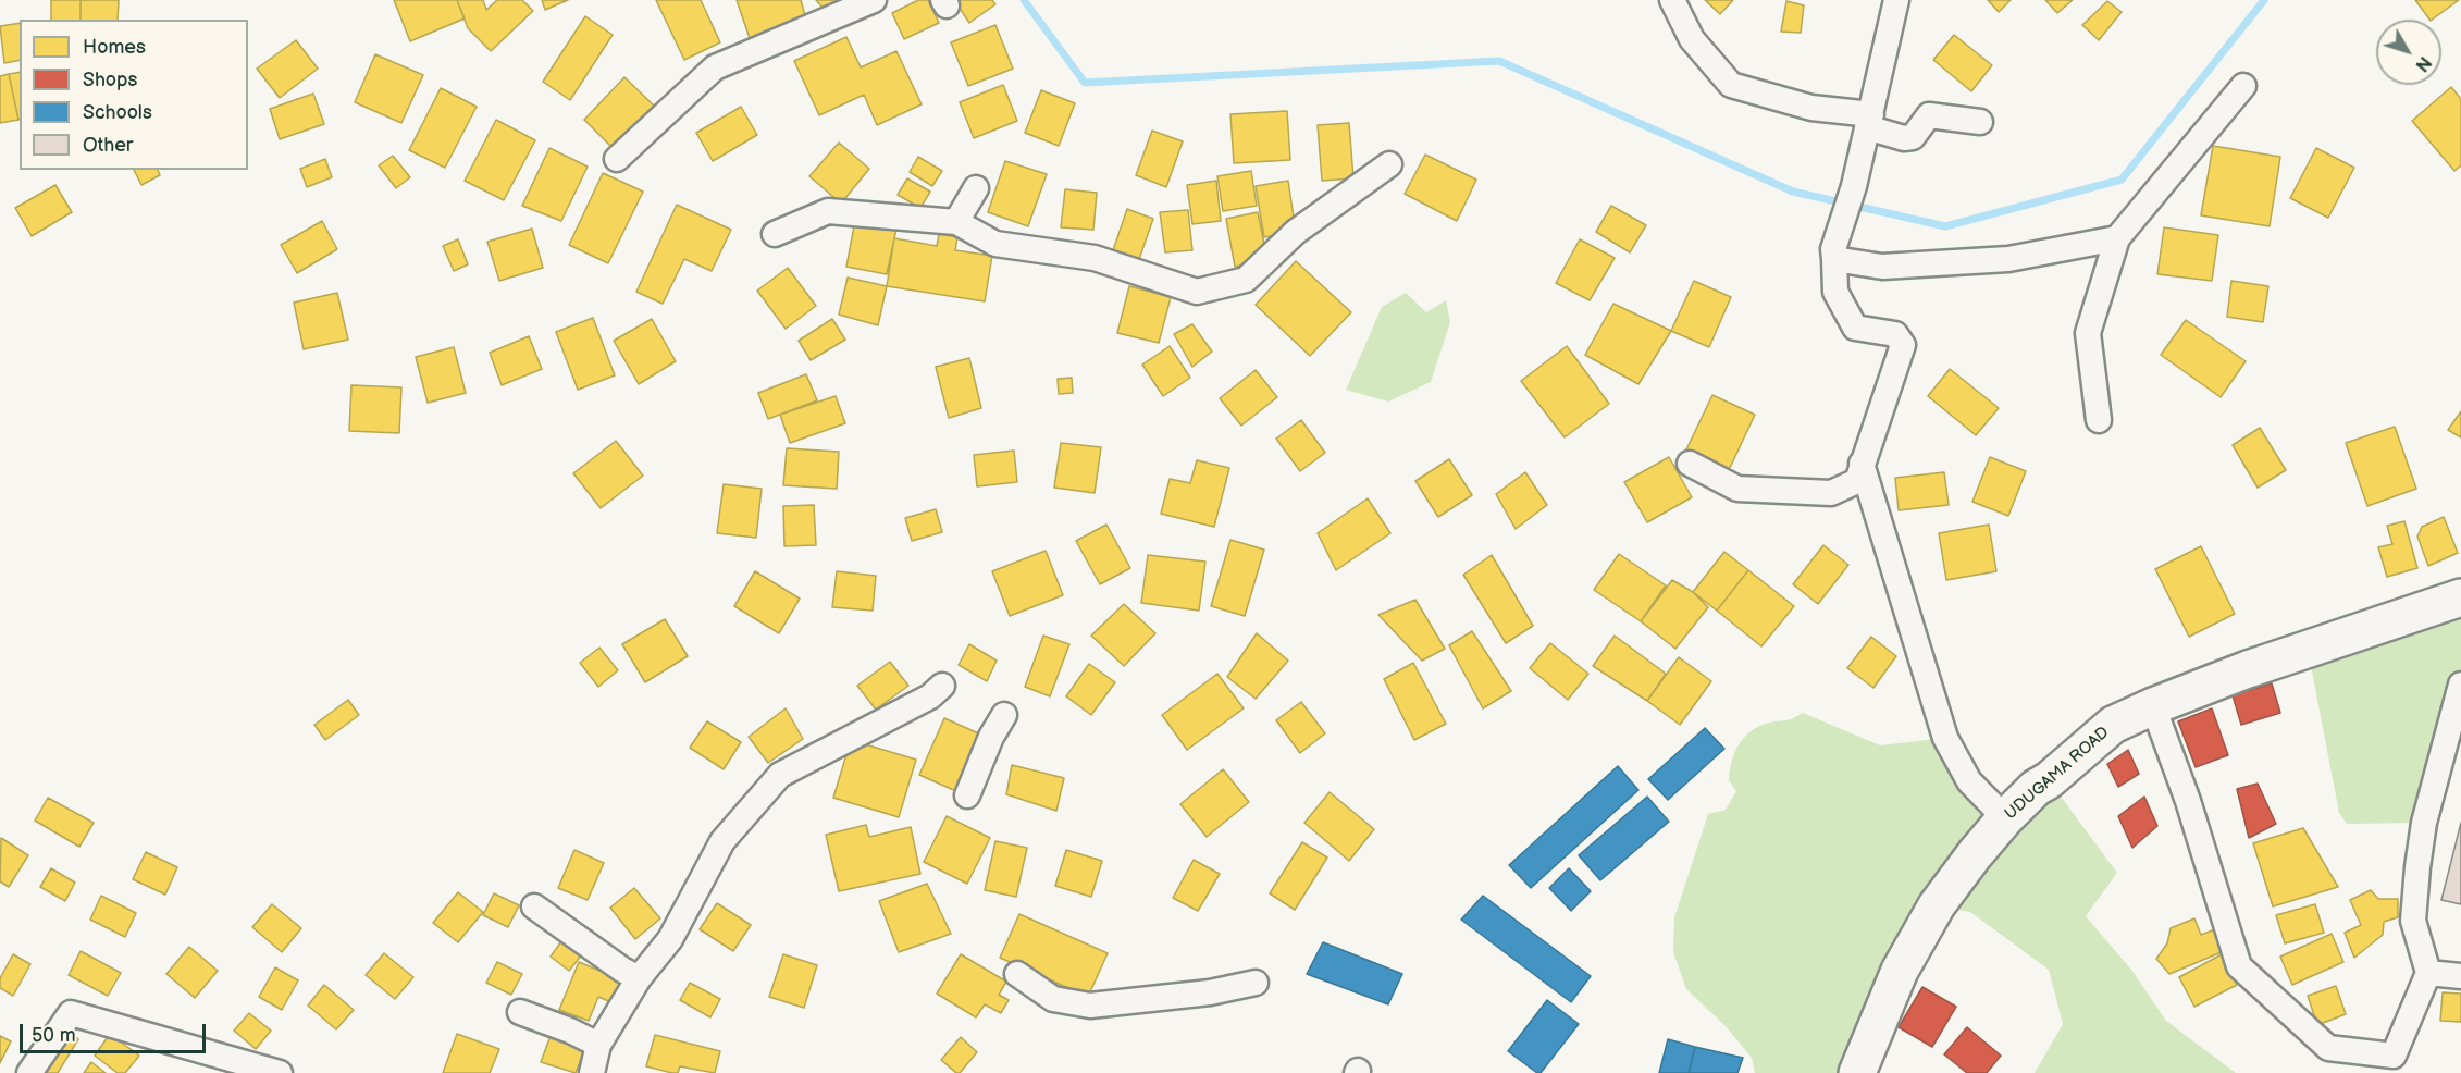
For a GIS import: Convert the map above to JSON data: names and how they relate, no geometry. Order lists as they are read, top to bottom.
{
  "streets": {
    "main road": ["UDUGAMA ROAD"]
  },
  "legend": [
    "Homes",
    "Shops",
    "Schools",
    "Other"
  ],
  "scale_bar": "50 m",
  "north": "bottom right"
}
